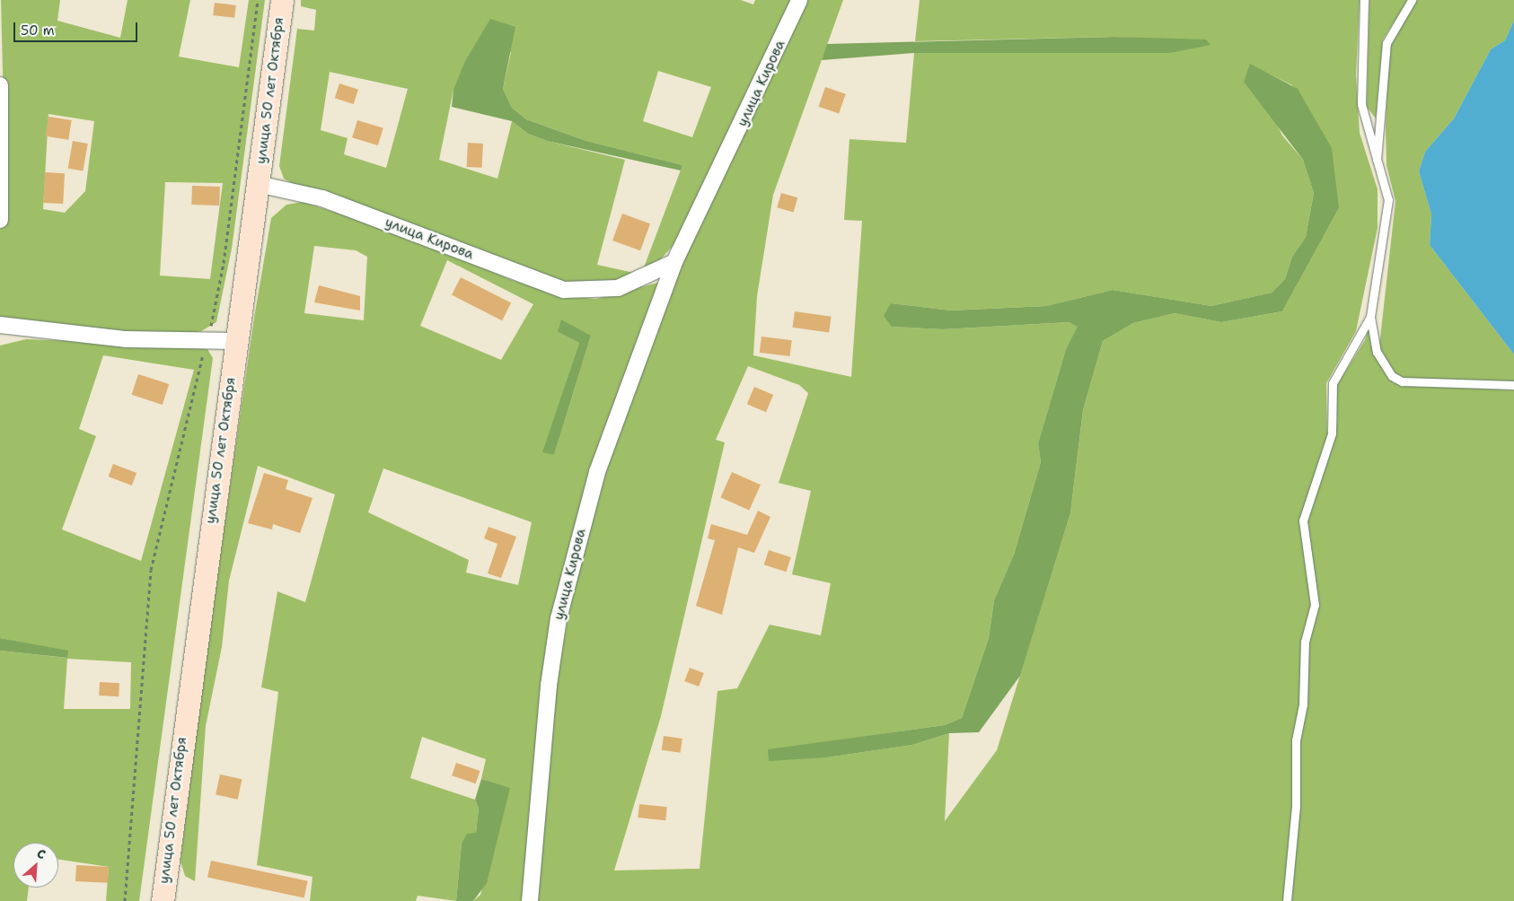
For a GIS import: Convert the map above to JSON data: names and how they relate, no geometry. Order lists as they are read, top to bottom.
{
  "streets": {
    "main road": ["улица 50 лет Октября"],
    "street": ["улица Кирова"]
  },
  "crossings": [
    ["улица Кирова", "улица 50 лет Октября"]
  ],
  "scale_bar": "50 m",
  "north": "top right"
}
